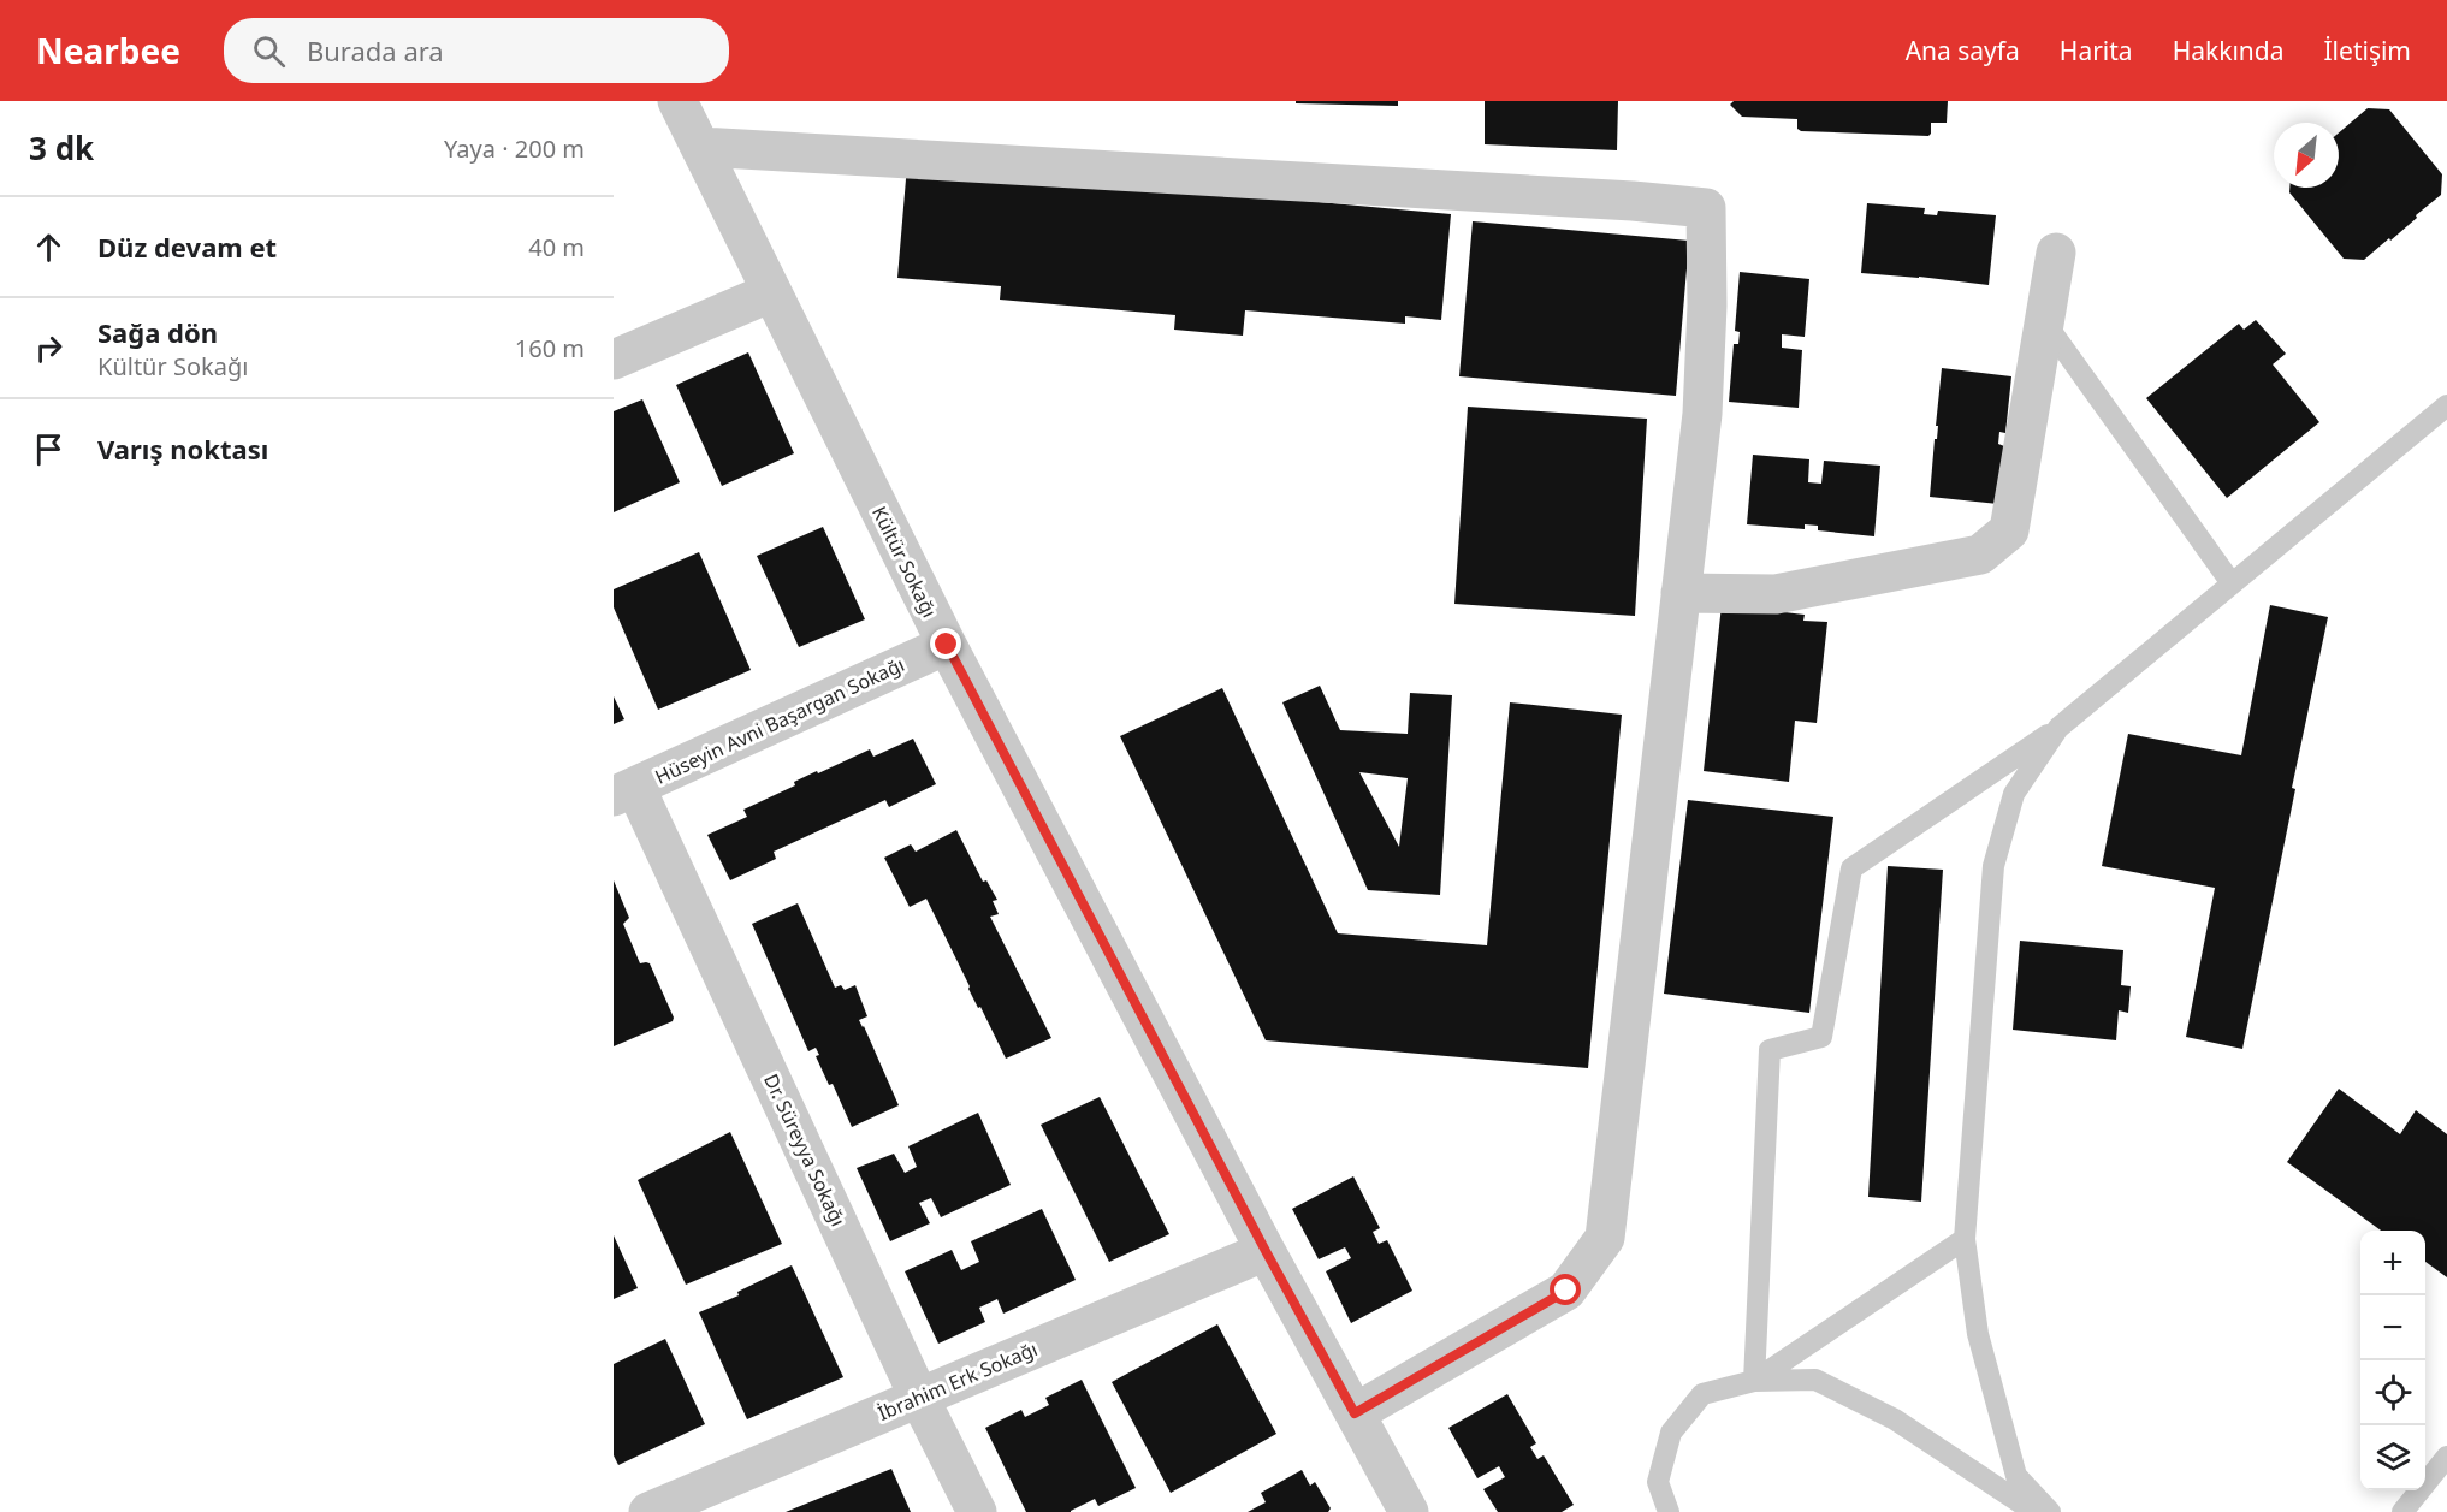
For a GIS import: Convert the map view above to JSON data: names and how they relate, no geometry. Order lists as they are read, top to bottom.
{
  "streets": {
    "street": [
      "Kültür Sokağı",
      "Hüseyin Avni Başargan Sokağı",
      "Dr. Süreyya Sokağı",
      "İbrahim Erk Sokağı"
    ]
  },
  "crossings": [
    ["Kültür Sokağı", "Hüseyin Avni Başargan Sokağı"],
    ["Kültür Sokağı", "İbrahim Erk Sokağı"],
    ["Hüseyin Avni Başargan Sokağı", "Dr. Süreyya Sokağı"],
    ["Dr. Süreyya Sokağı", "İbrahim Erk Sokağı"]
  ],
  "north": "bottom left",
  "page": {
    "header": "Nearbee",
    "search": "Burada ara",
    "nav": [
      "Ana sayfa",
      "Harita",
      "Hakkında",
      "İletişim"
    ],
    "heading": ["3 dk", "Yaya · 200 m"],
    "list": [
      ["Düz devam et", "40 m"],
      ["Sağa dön", "Kültür Sokağı", "160 m"],
      "Varış noktası"
    ],
    "map_buttons": ["+", "−"]
  }
}
